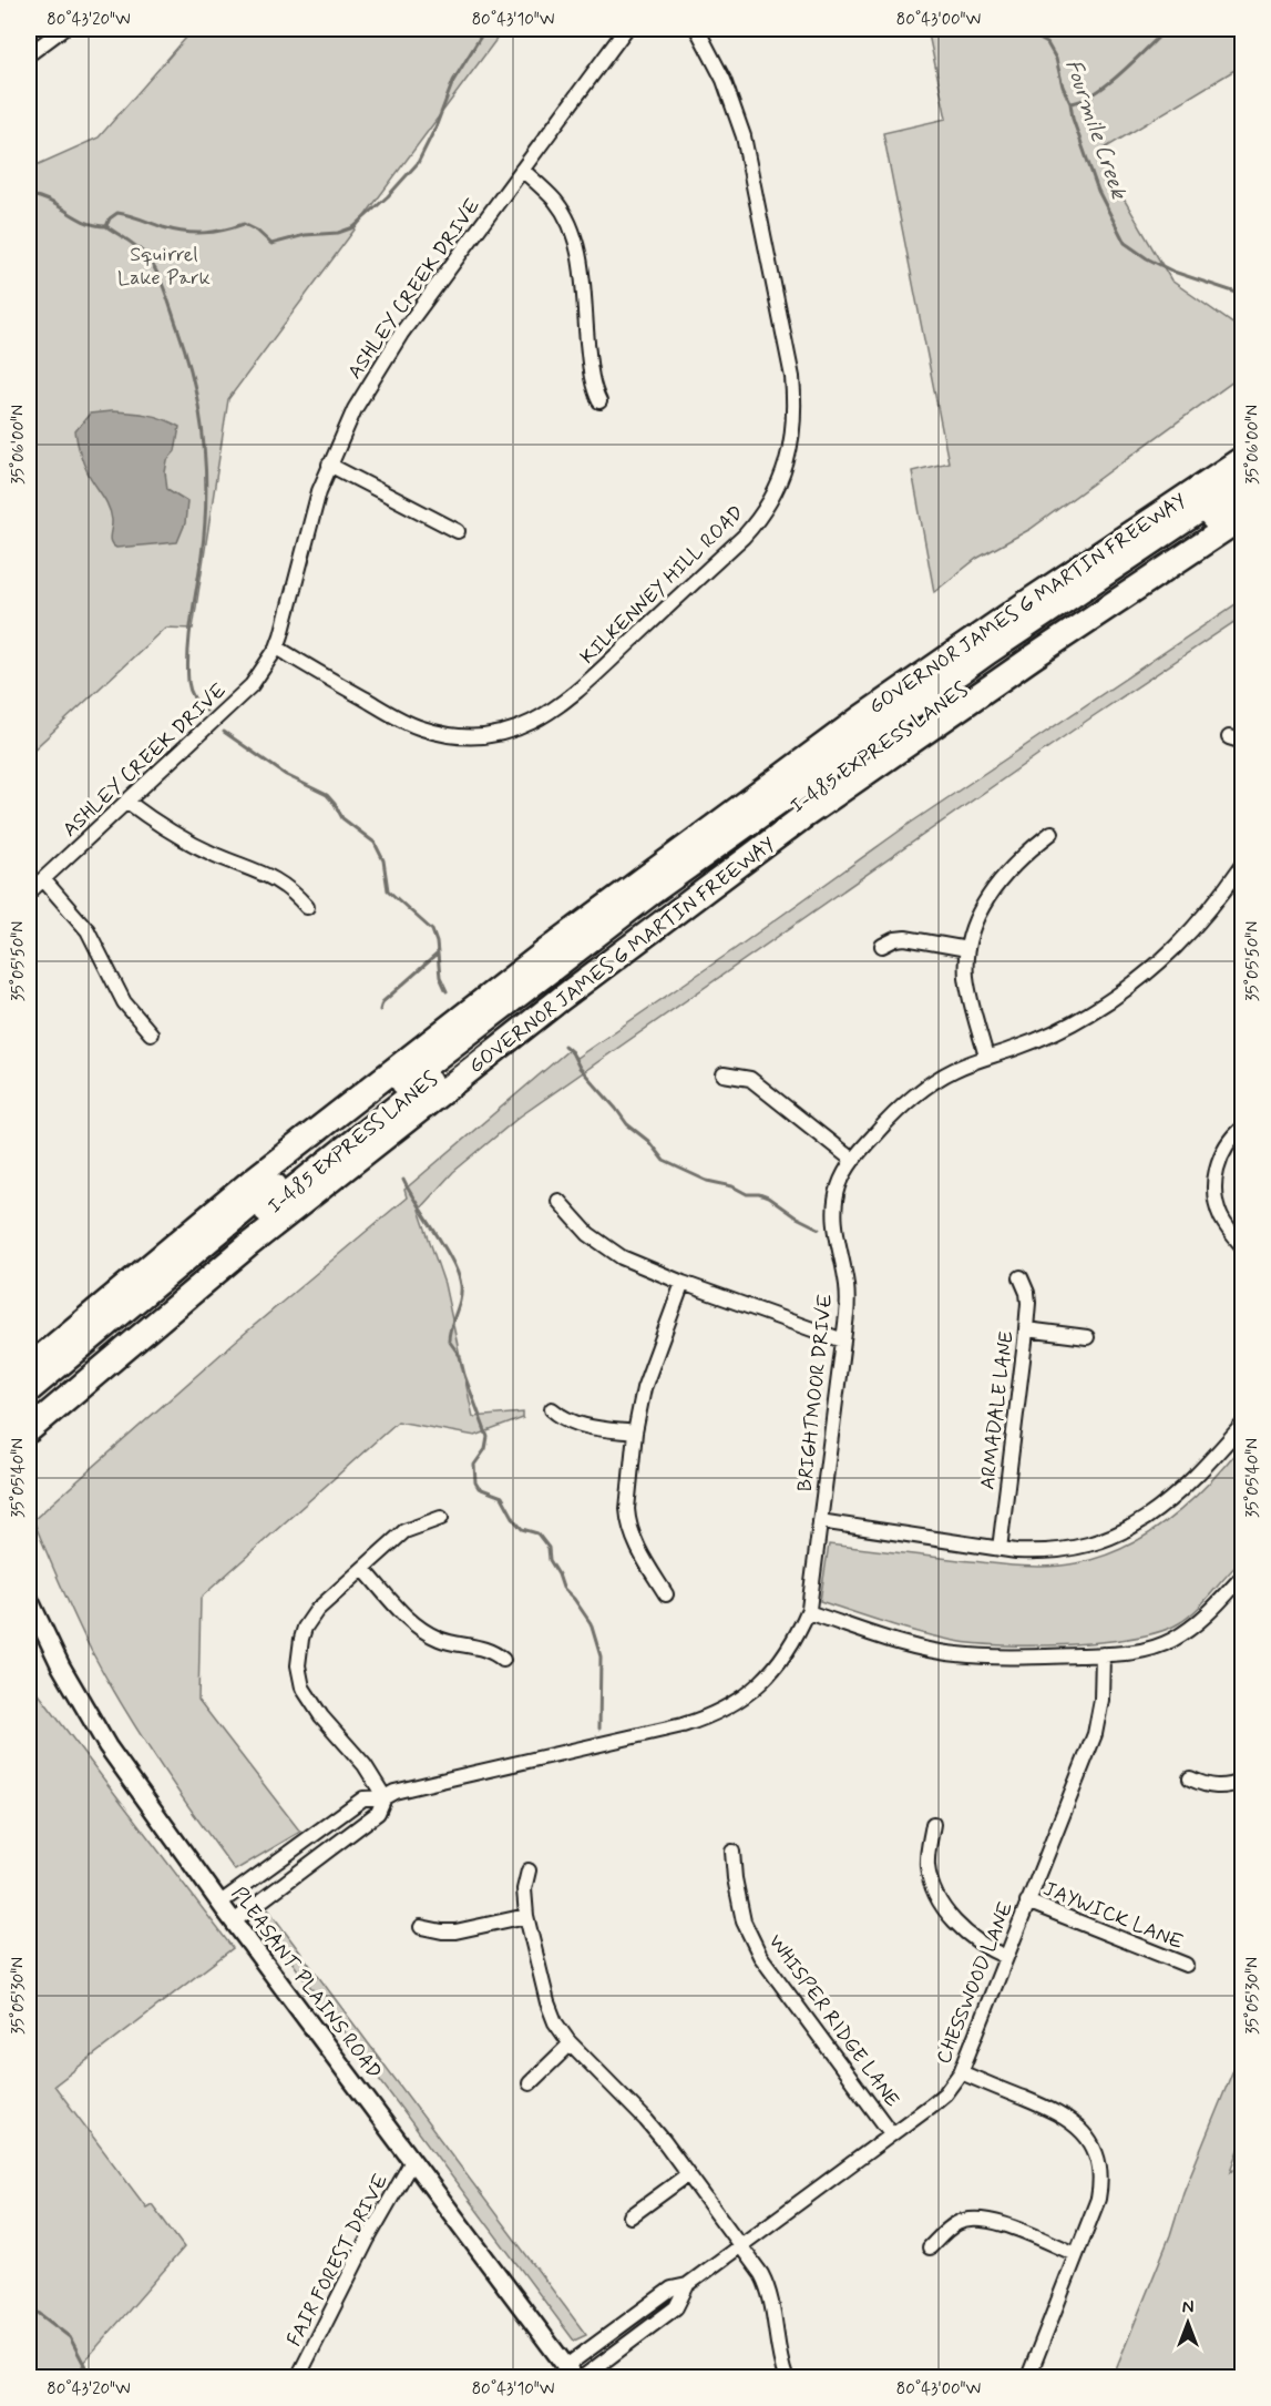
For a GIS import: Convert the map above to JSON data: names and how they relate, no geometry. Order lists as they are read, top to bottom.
{
  "streets": {
    "highway": ["GOVERNOR JAMES G MARTIN FREEWAY", "I-485 EXPRESS LANES"],
    "street": [
      "ASHLEY CREEK DRIVE",
      "KILKENNEY HILL ROAD",
      "BRIGHTMOOR DRIVE",
      "ARMADALE LANE",
      "JAYWICK LANE",
      "PLEASANT PLAINS ROAD",
      "CHESSWOOD LANE",
      "WHISPER RIDGE LANE",
      "FAIR FOREST DRIVE"
    ]
  },
  "crossings": [
    ["ASHLEY CREEK DRIVE", "KILKENNEY HILL ROAD"],
    ["BRIGHTMOOR DRIVE", "PLEASANT PLAINS ROAD"],
    ["JAYWICK LANE", "CHESSWOOD LANE"],
    ["PLEASANT PLAINS ROAD", "CHESSWOOD LANE"],
    ["PLEASANT PLAINS ROAD", "FAIR FOREST DRIVE"],
    ["CHESSWOOD LANE", "WHISPER RIDGE LANE"]
  ],
  "water": ["Fourmile Creek"],
  "parks": ["Squirrel Lake Park"],
  "north": "top",
  "coordinates": [
    "80°43'20\"W",
    "80°43'10\"W",
    "80°43'00\"W",
    "35°06'00\"N",
    "35°05'50\"N",
    "35°05'40\"N",
    "35°05'30\"N"
  ]
}
